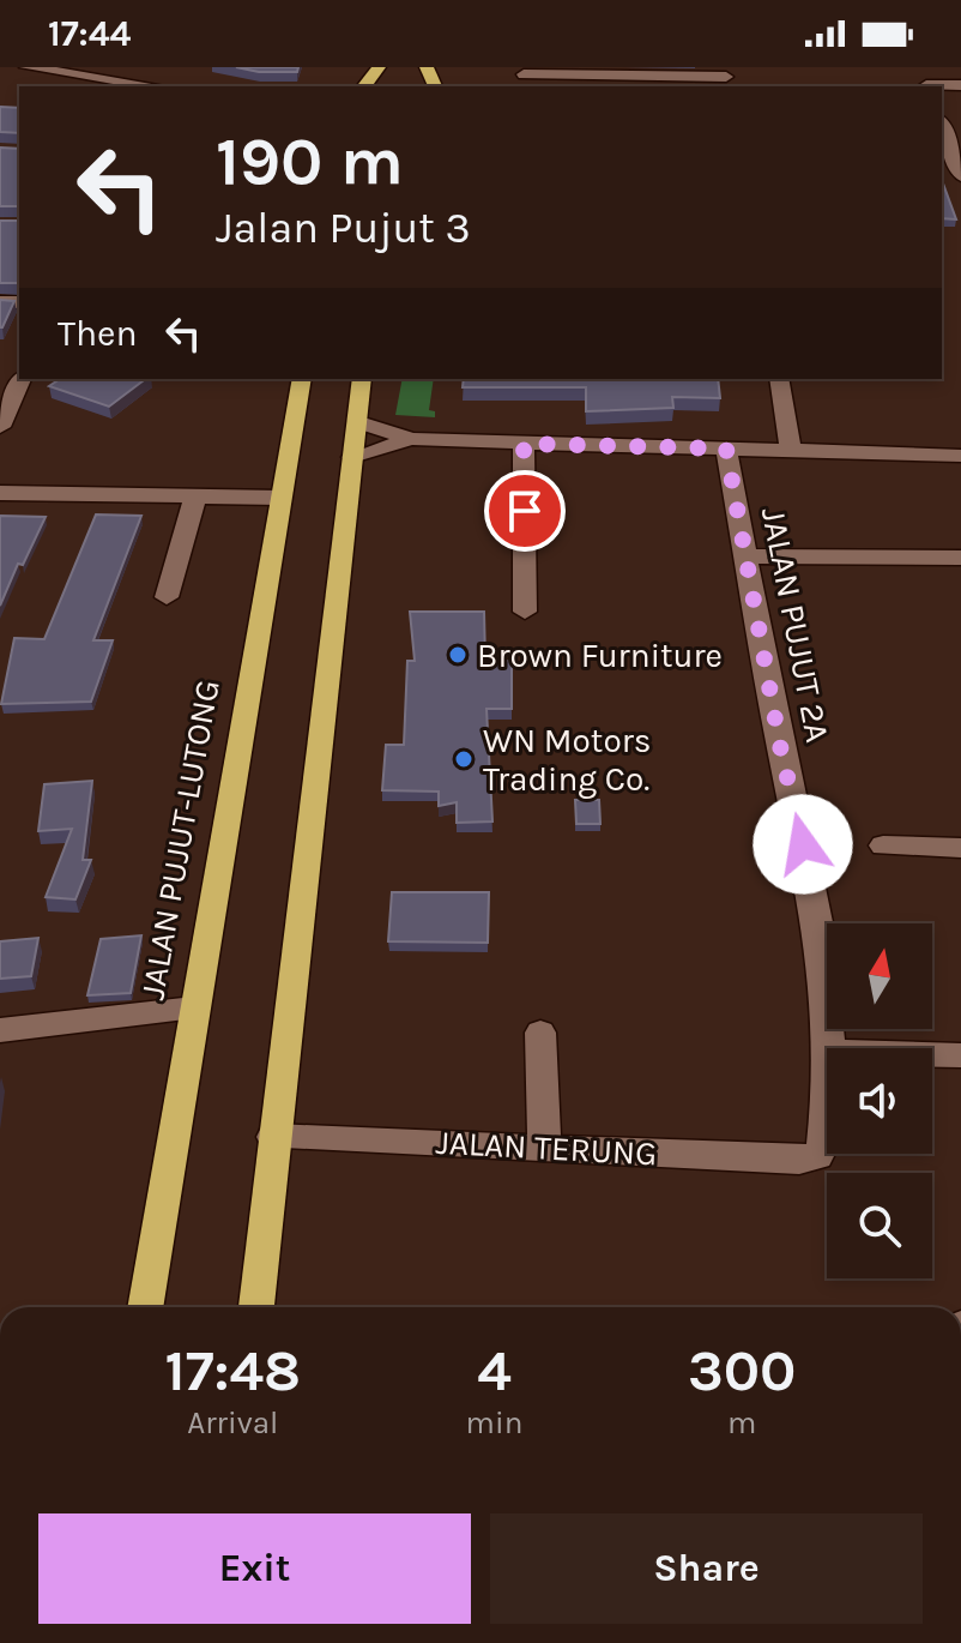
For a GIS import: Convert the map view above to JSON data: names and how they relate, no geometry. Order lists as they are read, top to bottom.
{
  "streets": {
    "highway": ["JALAN PUJUT-LUTONG"],
    "street": ["JALAN PUJUT 2A", "JALAN TERUNG"]
  },
  "crossings": [
    ["JALAN PUJUT 2A", "JALAN TERUNG"]
  ],
  "places": ["Brown Furniture", "WN Motors Trading Co."],
  "north": "top",
  "page": {
    "status": "17:44",
    "turn": ["190 m", "Jalan Pujut 3"],
    "then": "Then",
    "eta": [
      "17:48",
      "Arrival",
      "4",
      "min",
      "300",
      "m"
    ],
    "buttons": ["Exit", "Share"]
  }
}
